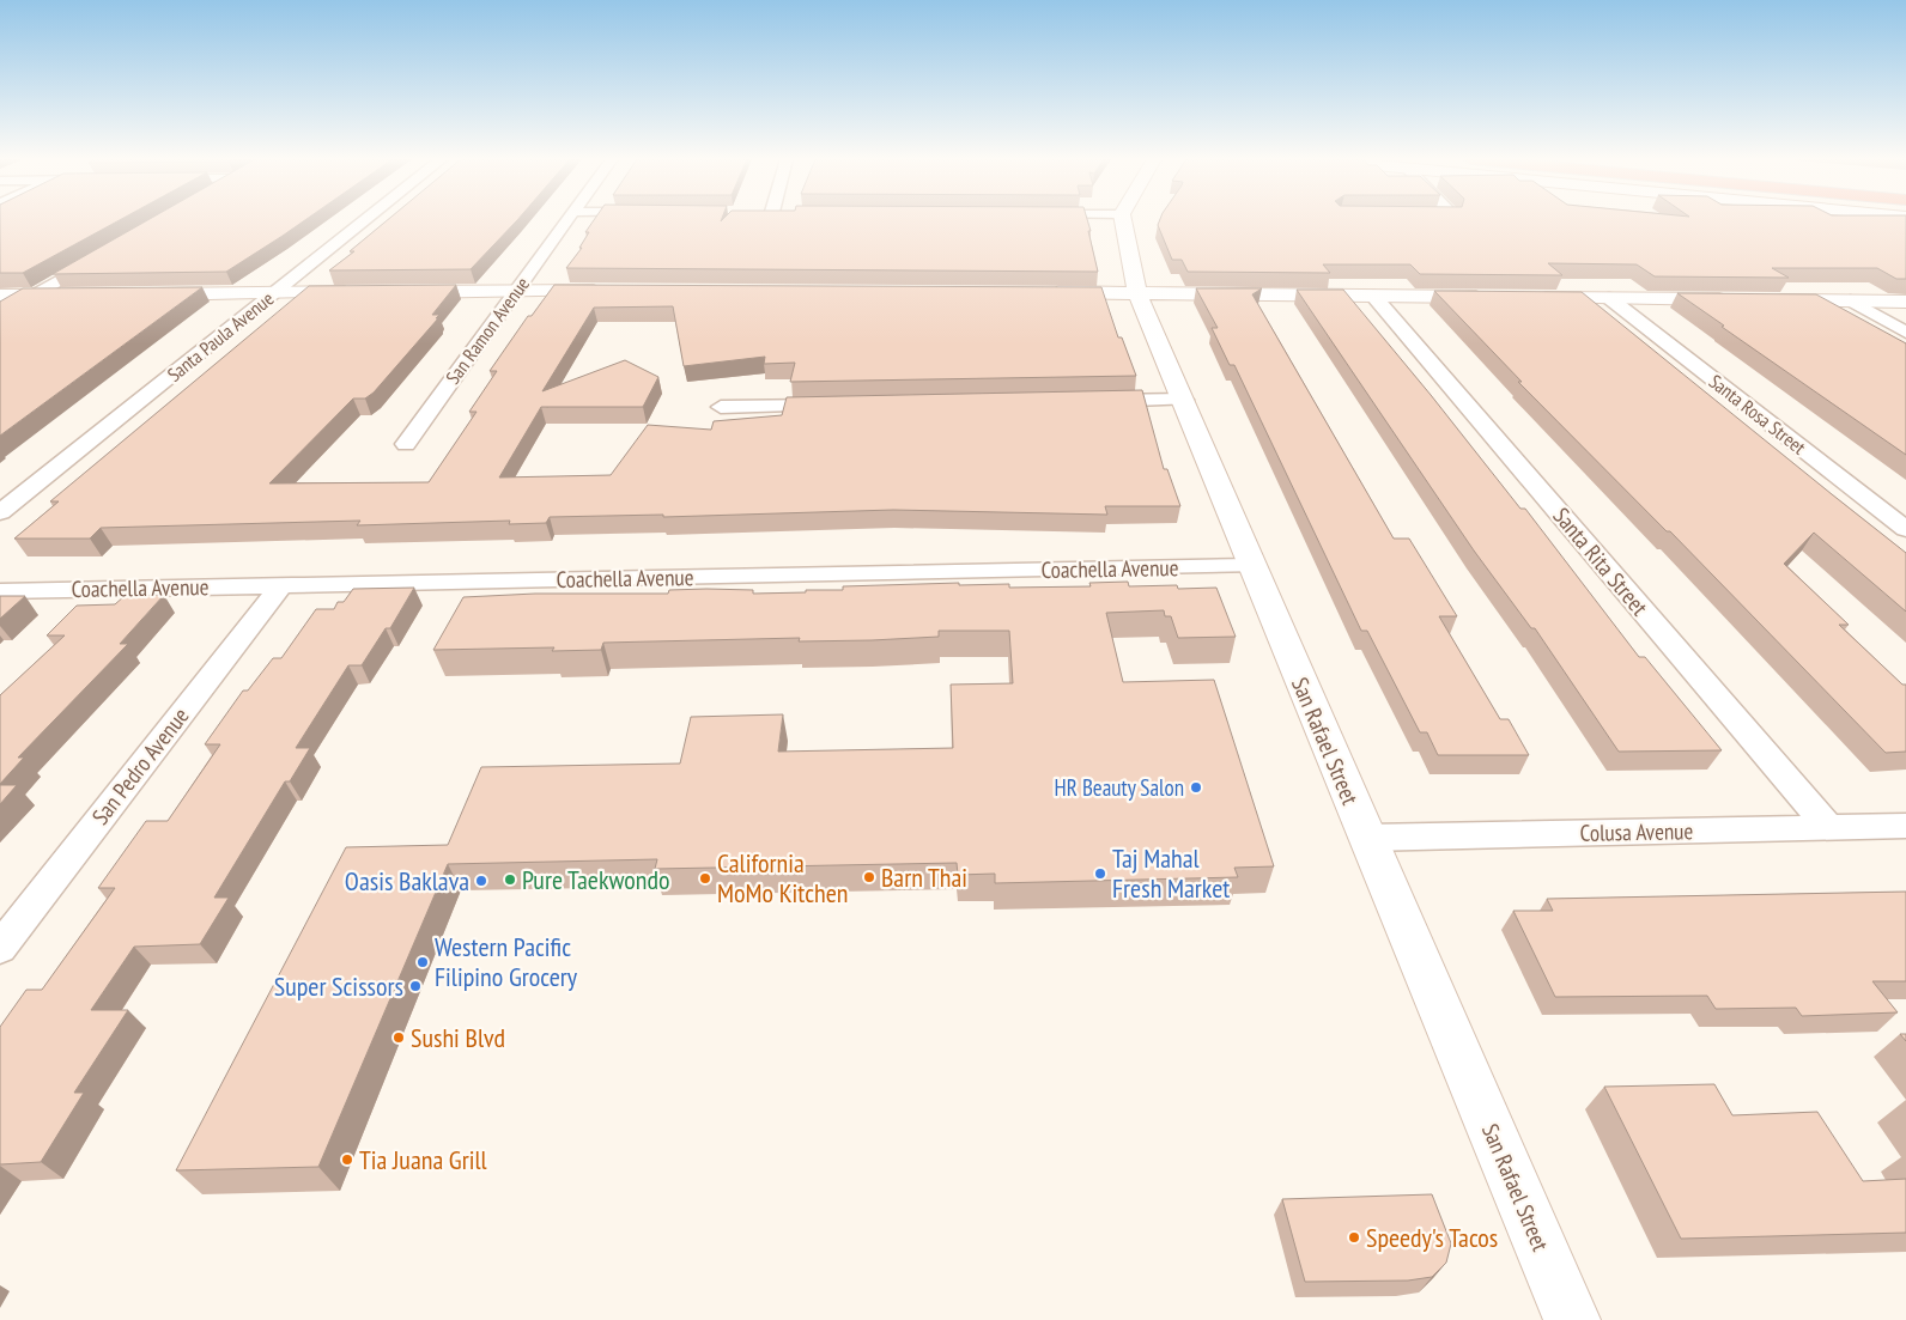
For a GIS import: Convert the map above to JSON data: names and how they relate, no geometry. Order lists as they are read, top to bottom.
{
  "streets": {
    "street": [
      "San Ramon Avenue",
      "Santa Paula Avenue",
      "Santa Rosa Street",
      "Santa Rita Street",
      "Coachella Avenue",
      "San Rafael Street",
      "San Pedro Avenue",
      "Colusa Avenue"
    ]
  },
  "crossings": [
    ["Santa Rita Street", "Colusa Avenue"],
    ["Coachella Avenue", "San Rafael Street"],
    ["Coachella Avenue", "San Pedro Avenue"],
    ["San Rafael Street", "Colusa Avenue"]
  ],
  "places": [
    "HR Beauty Salon",
    "Taj Mahal Fresh Market",
    "Barn Thai",
    "California MoMo Kitchen",
    "Pure Taekwondo",
    "Oasis Baklava",
    "Western Pacific Filipino Grocery",
    "Super Scissors",
    "Sushi Blvd",
    "Tia Juana Grill",
    "Speedy's Tacos"
  ]
}
